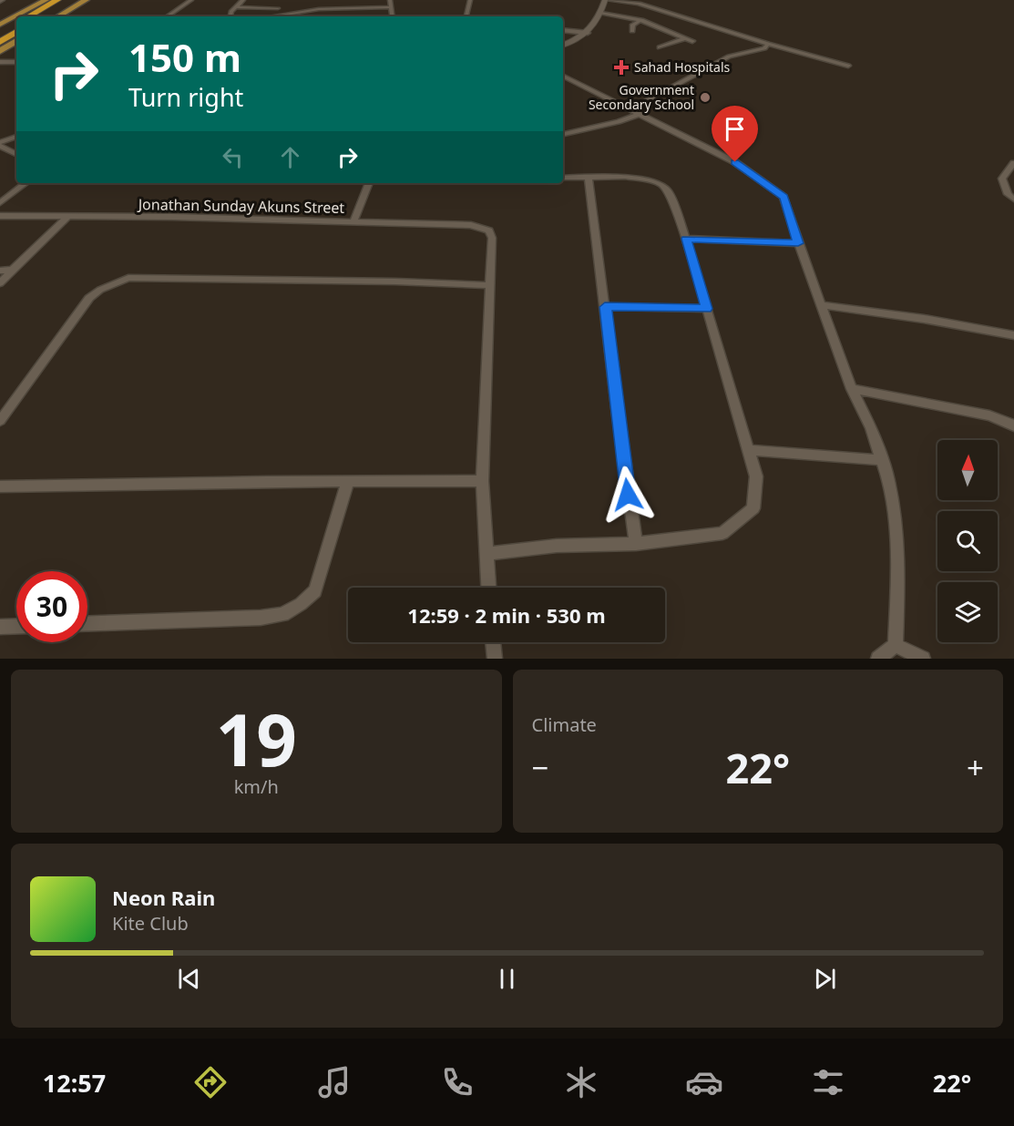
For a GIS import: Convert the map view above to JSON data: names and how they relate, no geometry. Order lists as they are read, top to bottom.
{
  "streets": {
    "street": ["Jonathan Sunday Akuns Street"]
  },
  "places": {
    "health": ["Sahad Hospitals"],
    "other": ["Government Secondary School"]
  },
  "north": "top",
  "page": {
    "turn": ["150 m", "Turn right"],
    "limit": "30",
    "trip": "12:59 · 2 min · 530 m",
    "tile": [
      ["19", "km/h"],
      "Climate"
    ],
    "heat": ["−", "22°", "+"],
    "song": ["Neon Rain", "Kite Club"],
    "tabs": ["12:57", "22°"]
  }
}
